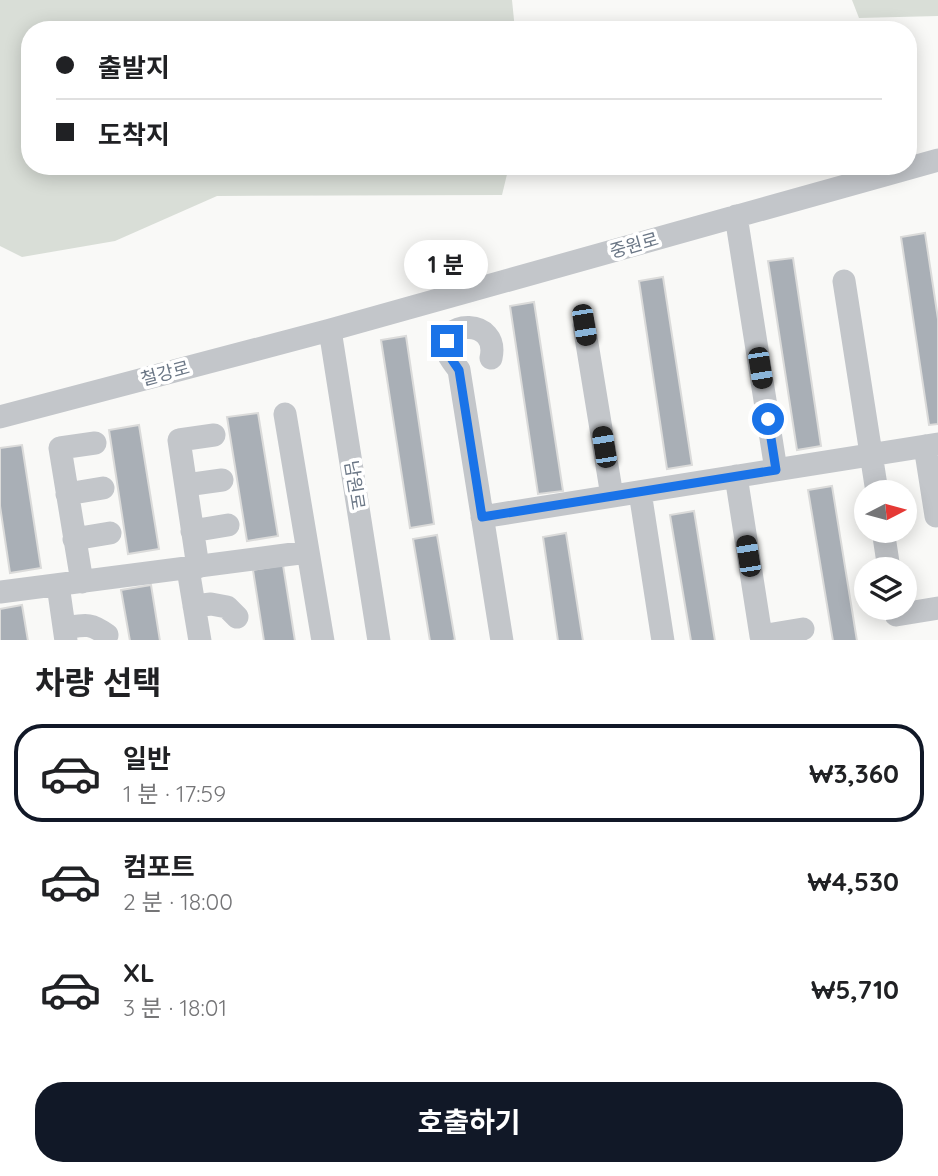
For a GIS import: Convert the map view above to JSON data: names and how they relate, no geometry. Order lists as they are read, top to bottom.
{
  "streets": {
    "street": ["중원로", "철강로", "남원로"]
  },
  "crossings": [
    ["중원로", "철강로"],
    ["중원로", "남원로"],
    ["철강로", "남원로"]
  ],
  "north": "right",
  "page": {
    "banner": ["출발지", "도착지"],
    "bubble": "1 분",
    "heading": "차량 선택",
    "list": [
      {
        "name": "일반",
        "note": "1 분 · 17:59",
        "value": "₩3,360"
      },
      {
        "name": "컴포트",
        "note": "2 분 · 18:00",
        "value": "₩4,530"
      },
      {
        "name": "XL",
        "note": "3 분 · 18:01",
        "value": "₩5,710"
      }
    ],
    "buttons": "호출하기"
  }
}
